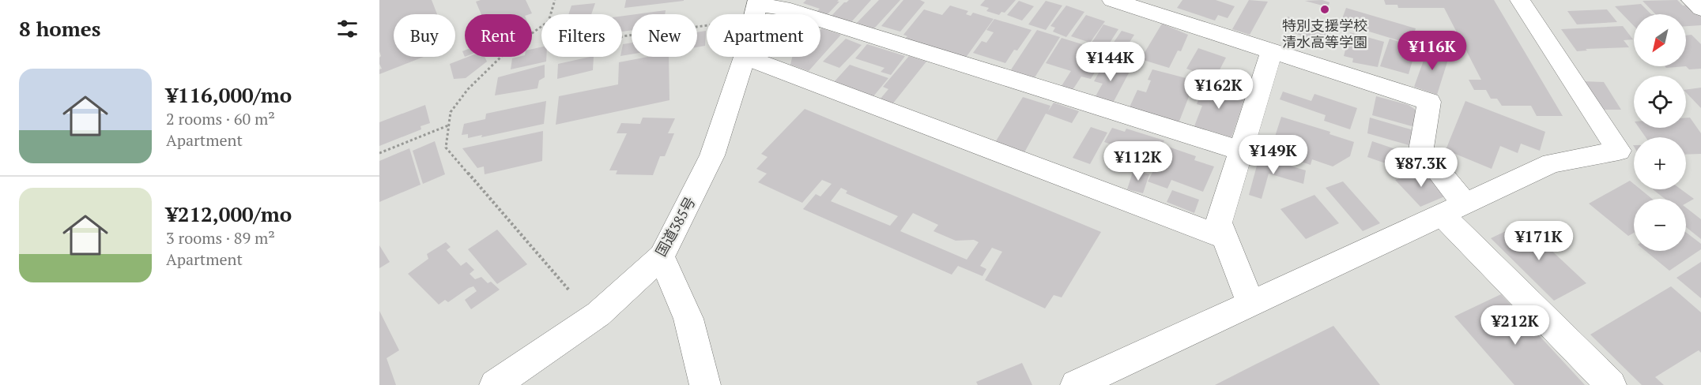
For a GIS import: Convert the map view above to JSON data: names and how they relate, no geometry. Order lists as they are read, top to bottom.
{
  "streets": {
    "main road": ["国道385号"]
  },
  "places": ["特別支援学校 清水高等学園"],
  "north": "bottom left",
  "page": {
    "heading": "8 homes",
    "map_buttons": ["+", "−"],
    "chip": [
      "Buy",
      "Rent",
      "Filters",
      "New",
      "Apartment"
    ],
    "price": [
      "¥116K",
      "¥144K",
      "¥162K",
      "¥149K",
      "¥112K",
      "¥87.3K",
      "¥171K",
      "¥212K"
    ],
    "list": [
      {
        "name": "¥116,000/mo",
        "note": "2 rooms · 60 m² · Apartment"
      },
      {
        "name": "¥212,000/mo",
        "note": "3 rooms · 89 m² · Apartment"
      }
    ]
  }
}
